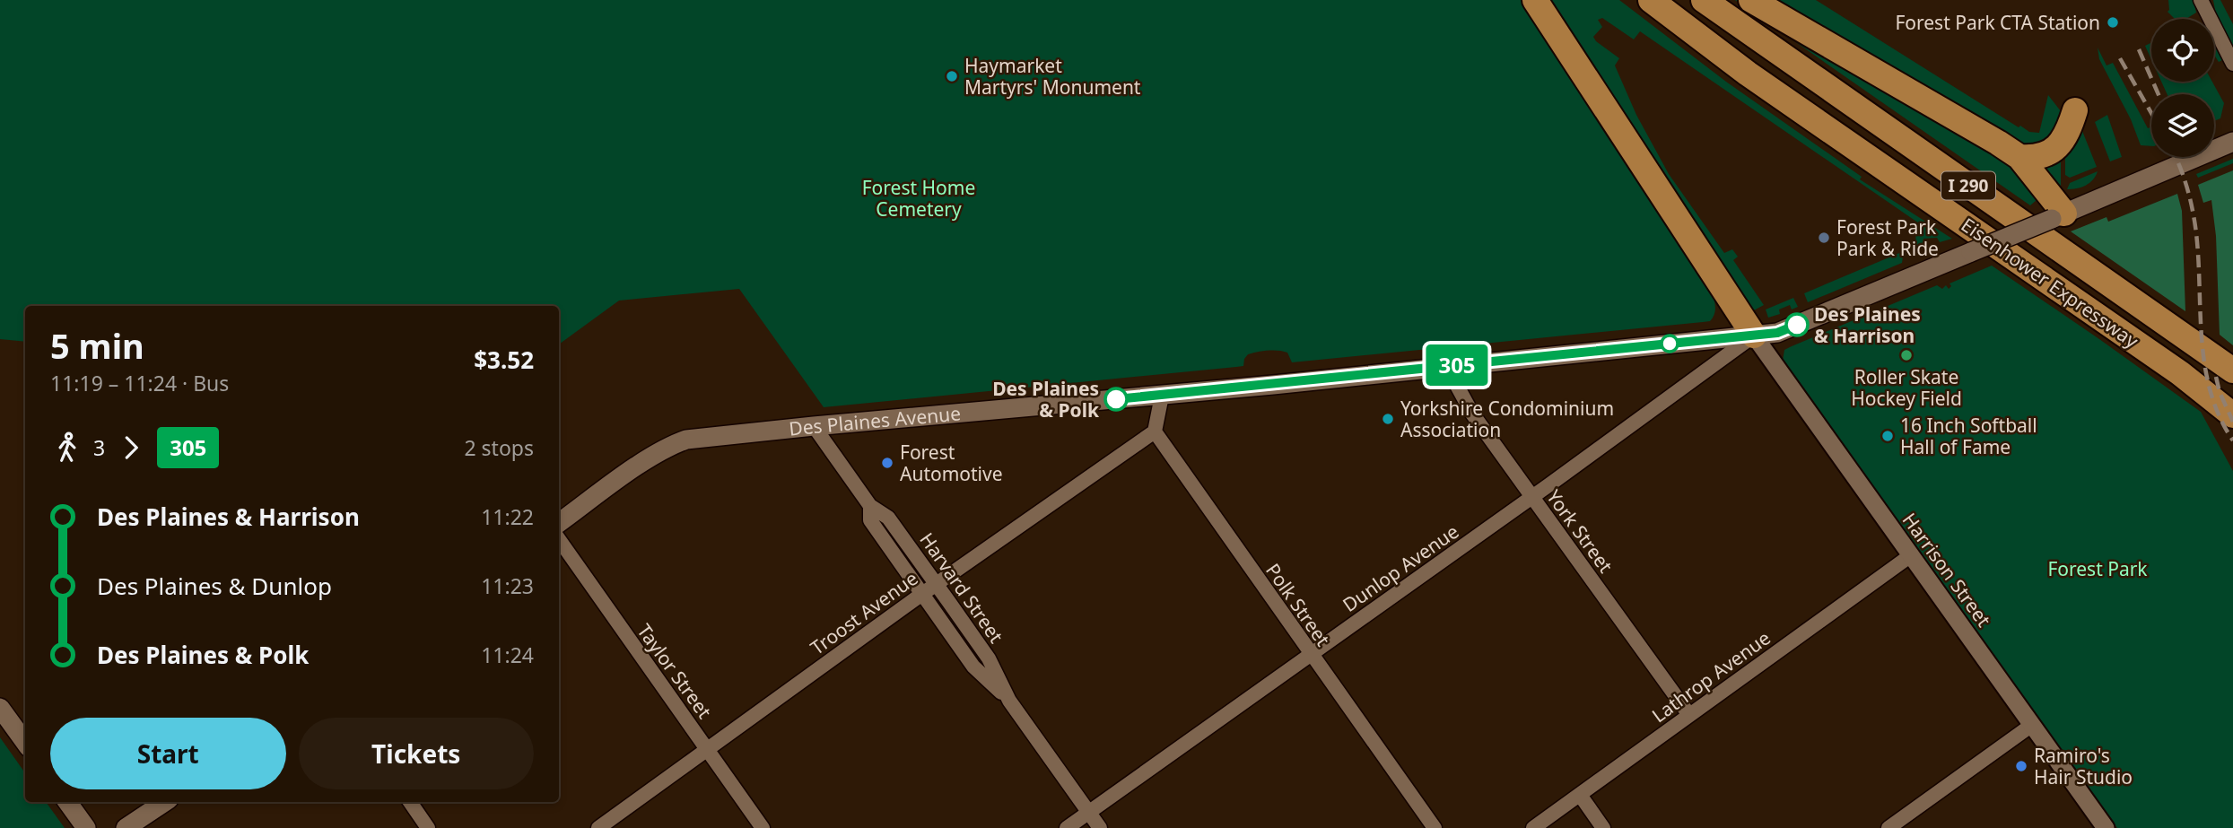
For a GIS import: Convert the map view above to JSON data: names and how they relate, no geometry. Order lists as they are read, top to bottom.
{
  "streets": {
    "highway": ["I 290", "Eisenhower Expressway"],
    "main road": ["Des Plaines Avenue"],
    "street": [
      "York Street",
      "Dunlop Avenue",
      "Harrison Street",
      "Harvard Street",
      "Polk Street",
      "Troost Avenue",
      "Taylor Street",
      "Lathrop Avenue"
    ]
  },
  "crossings": [
    ["Des Plaines Avenue", "York Street"],
    ["Des Plaines Avenue", "Dunlop Avenue"],
    ["Des Plaines Avenue", "Harrison Street"],
    ["Des Plaines Avenue", "Harvard Street"],
    ["York Street", "Dunlop Avenue"],
    ["York Street", "Lathrop Avenue"],
    ["Dunlop Avenue", "Harrison Street"],
    ["Dunlop Avenue", "Harvard Street"],
    ["Dunlop Avenue", "Polk Street"],
    ["Harrison Street", "Lathrop Avenue"],
    ["Harvard Street", "Troost Avenue"],
    ["Polk Street", "Troost Avenue"],
    ["Troost Avenue", "Taylor Street"]
  ],
  "parks": ["Forest Home Cemetery", "Forest Park"],
  "places": [
    "Forest Park CTA Station",
    "Haymarket Martyrs' Monument",
    "Forest Park Park & Ride",
    "Des Plaines & Harrison",
    "Roller Skate Hockey Field",
    "Des Plaines & Polk",
    "Yorkshire Condominium Association",
    "16 Inch Softball Hall of Fame",
    "Forest Automotive",
    "Ramiro's Hair Studio"
  ],
  "lines": ["bus line 305"],
  "page": {
    "on_map": "305",
    "heading": ["5 min", "11:19 – 11:24 · Bus", "$3.52"],
    "legs": ["3", "305", "2 stops"],
    "list": [
      {
        "name": "Des Plaines & Harrison",
        "value": "11:22"
      },
      {
        "name": "Des Plaines & Dunlop",
        "value": "11:23"
      },
      {
        "name": "Des Plaines & Polk",
        "value": "11:24"
      }
    ],
    "buttons": ["Start", "Tickets"]
  }
}
